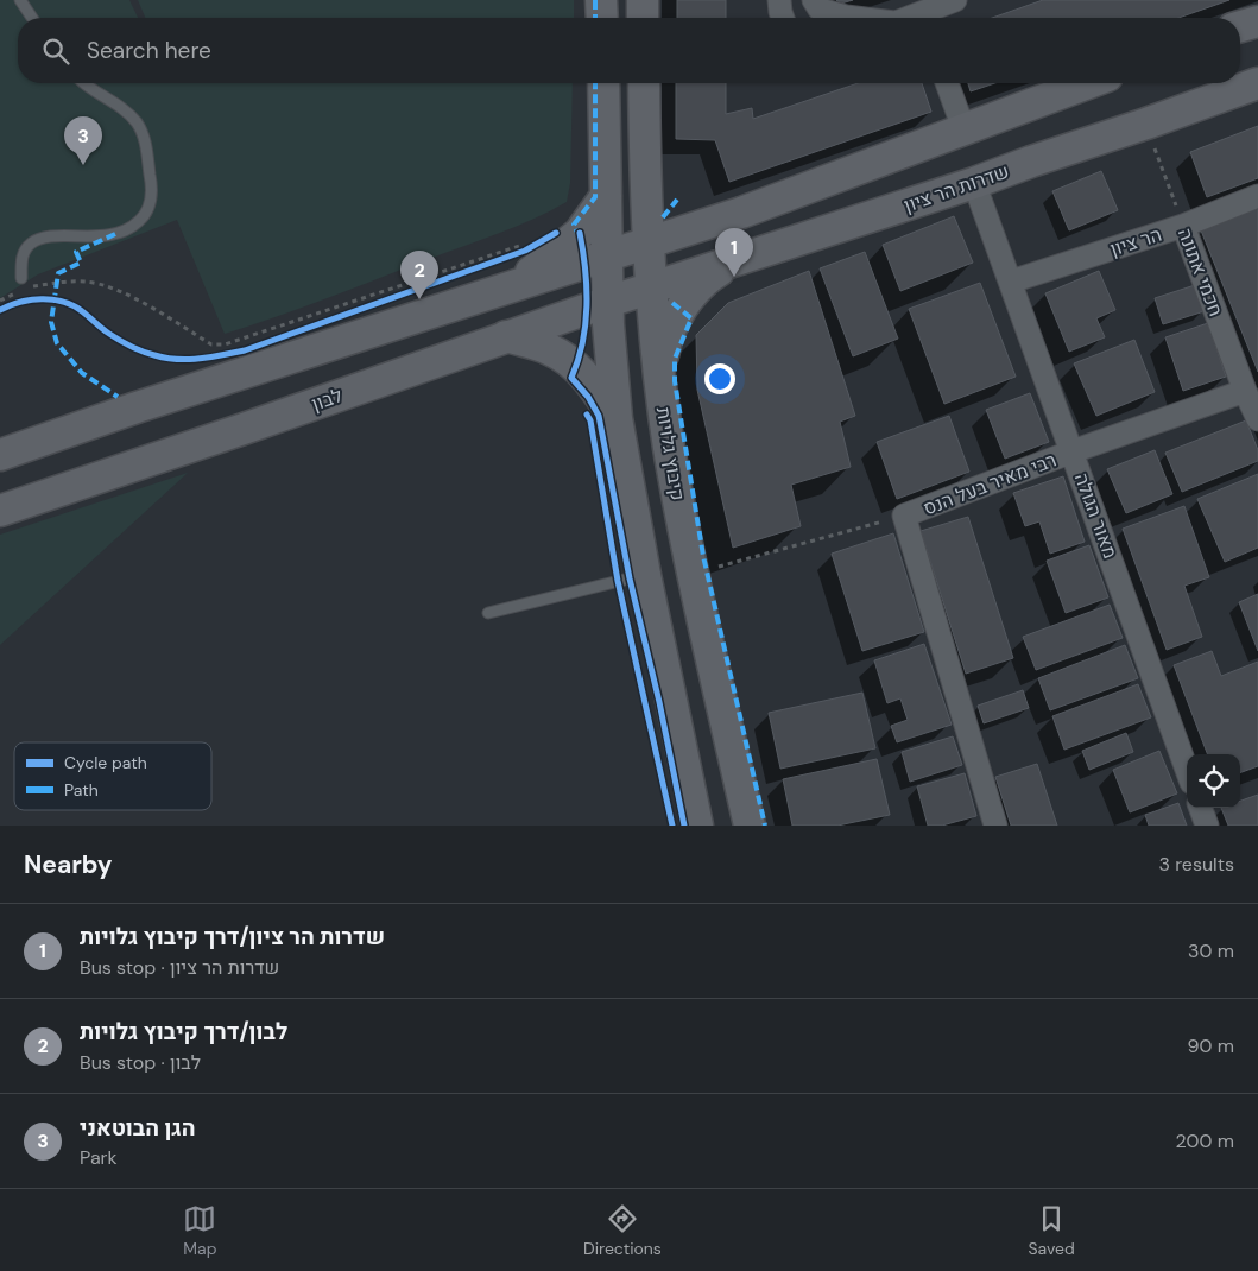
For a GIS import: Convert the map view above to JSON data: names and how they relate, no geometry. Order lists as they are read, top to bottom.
{
  "streets": {
    "main road": ["שדרות הר ציון", "לבון", "קיבוץ גלויות"],
    "street": [
      "הר ציון",
      "חכמי אתונה",
      "רבי מאיר בעל הנס",
      "מאור הגולה"
    ]
  },
  "crossings": [
    ["שדרות הר ציון", "חכמי אתונה"],
    ["שדרות הר ציון", "לבון"],
    ["שדרות הר ציון", "קיבוץ גלויות"],
    ["שדרות הר ציון", "מאור הגולה"],
    ["הר ציון", "חכמי אתונה"],
    ["הר ציון", "מאור הגולה"],
    ["חכמי אתונה", "רבי מאיר בעל הנס"],
    ["לבון", "קיבוץ גלויות"],
    ["רבי מאיר בעל הנס", "מאור הגולה"]
  ],
  "legend": ["Cycle path", "Path"],
  "page": {
    "search": "Search here",
    "pins": ["3", "1", "2"],
    "heading": ["Nearby", "3 results"],
    "list": [
      {
        "mark": "1",
        "name": "שדרות הר ציון/דרך קיבוץ גלויות",
        "note": "Bus stop · שדרות הר ציון",
        "value": "30 m"
      },
      {
        "mark": "2",
        "name": "לבון/דרך קיבוץ גלויות",
        "note": "Bus stop · לבון",
        "value": "90 m"
      },
      {
        "mark": "3",
        "name": "הגן הבוטאני",
        "note": "Park",
        "value": "200 m"
      }
    ],
    "nav": ["Map", "Directions", "Saved"]
  }
}
